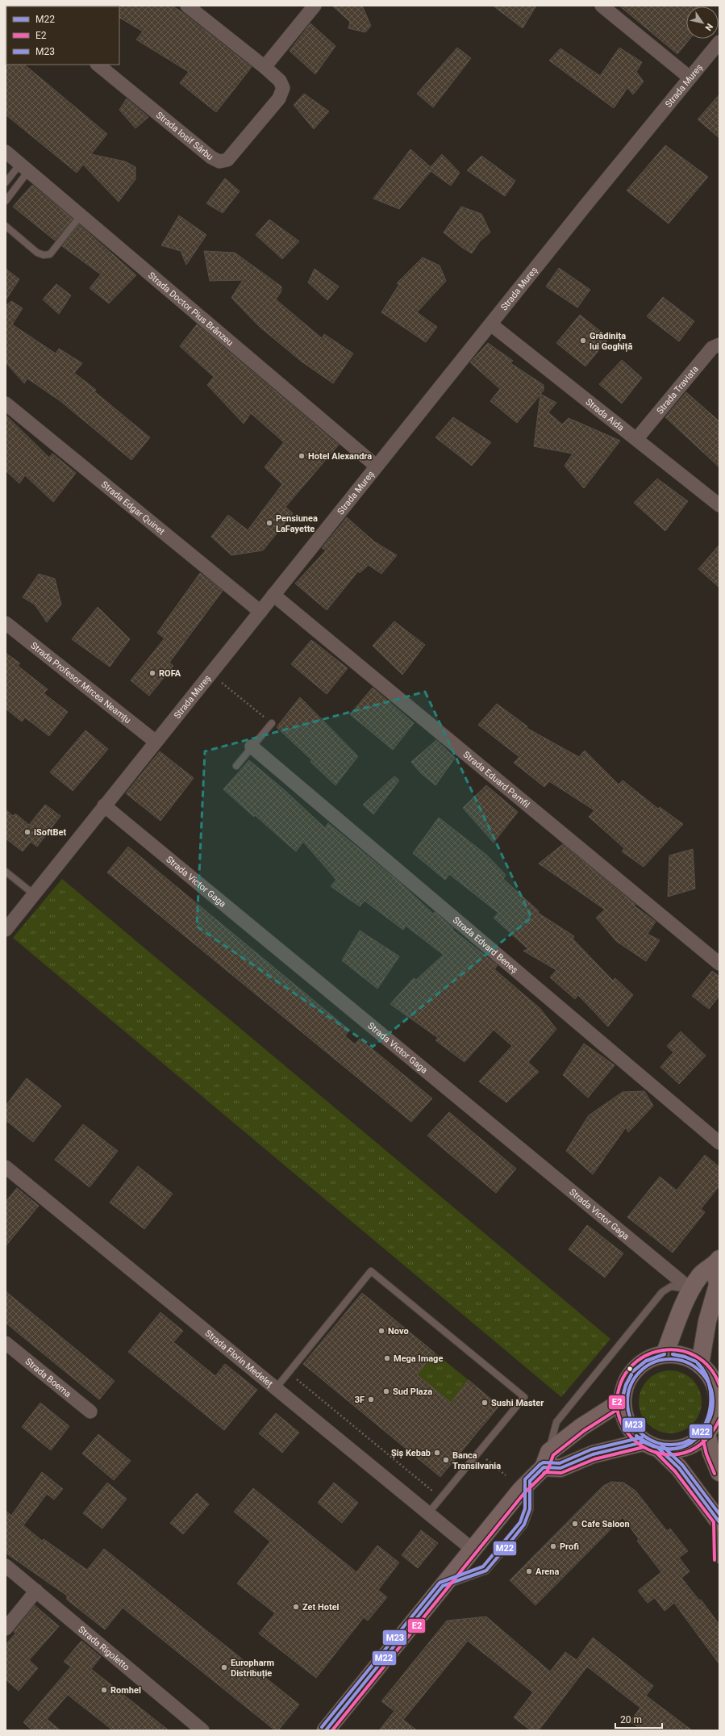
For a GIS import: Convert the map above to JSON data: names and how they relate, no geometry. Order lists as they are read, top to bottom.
{
  "streets": {
    "street": [
      "Strada Mureș",
      "Strada Iosif Sârbu",
      "Strada Doctor Pius Brânzeu",
      "Strada Traviata",
      "Strada Aida",
      "Strada Edgar Quinet",
      "Strada Profesor Mircea Neamțu",
      "Strada Eduard Pamfil",
      "Strada Victor Gaga",
      "Strada Edvard Beneș",
      "Strada Florin Medeleț",
      "Strada Boema",
      "Strada Rigoletto"
    ]
  },
  "crossings": [
    ["Strada Mureș", "Strada Doctor Pius Brânzeu"],
    ["Strada Mureș", "Strada Aida"],
    ["Strada Mureș", "Strada Edgar Quinet"],
    ["Strada Mureș", "Strada Profesor Mircea Neamțu"],
    ["Strada Mureș", "Strada Eduard Pamfil"],
    ["Strada Mureș", "Strada Victor Gaga"],
    ["Strada Traviata", "Strada Aida"]
  ],
  "places": [
    "Grădinița lui Goghiță",
    "Hotel Alexandra",
    "Pensiunea LaFayette",
    "ROFA",
    "iSoftBet",
    "Novo",
    "Mega Image",
    "Sud Plaza",
    "3F",
    "Sushi Master",
    "Șiș Kebab",
    "Banca Transilvania",
    "Cafe Saloon",
    "Profi",
    "Arena",
    "Zet Hotel",
    "Europharm Distribuție",
    "Romhel"
  ],
  "lines": ["transit line E2", "transit line M22", "transit line M23"],
  "legend": ["M22", "E2", "M23"],
  "scale_bar": "20 m",
  "north": "bottom right"
}
